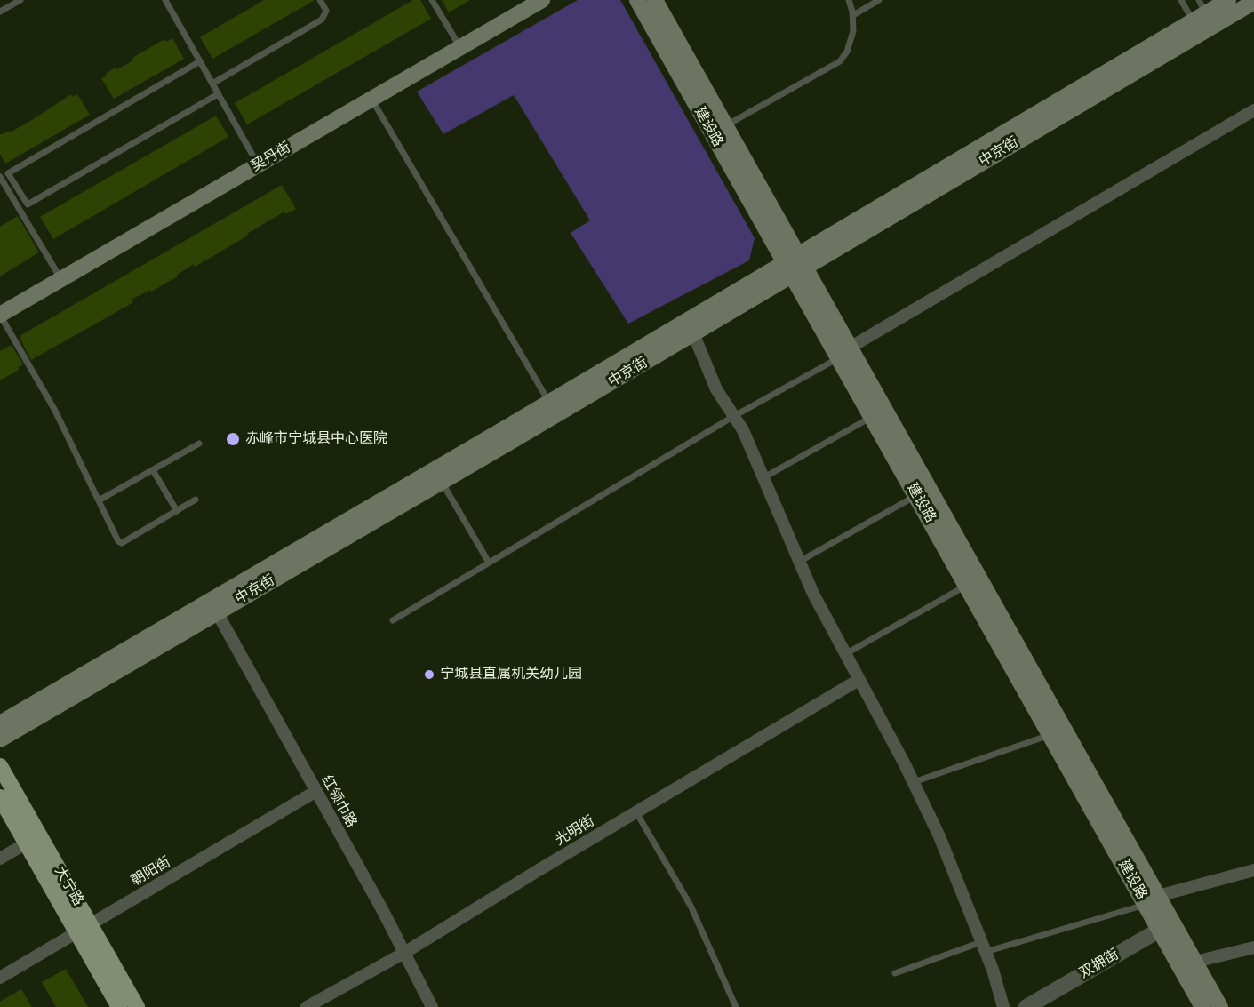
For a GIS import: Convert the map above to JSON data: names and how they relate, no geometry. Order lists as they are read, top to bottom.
{
  "streets": {
    "main road": [
      "建设路",
      "中京街",
      "契丹街",
      "大宁路"
    ],
    "street": [
      "红领巾路",
      "光明街",
      "朝阳街",
      "双拥街"
    ]
  },
  "crossings": [
    ["建设路", "中京街"],
    ["建设路", "双拥街"],
    ["中京街", "红领巾路"],
    ["红领巾路", "光明街"],
    ["红领巾路", "朝阳街"],
    ["朝阳街", "大宁路"]
  ],
  "places": ["赤峰市宁城县中心医院", "宁城县直属机关幼儿园"]
}
